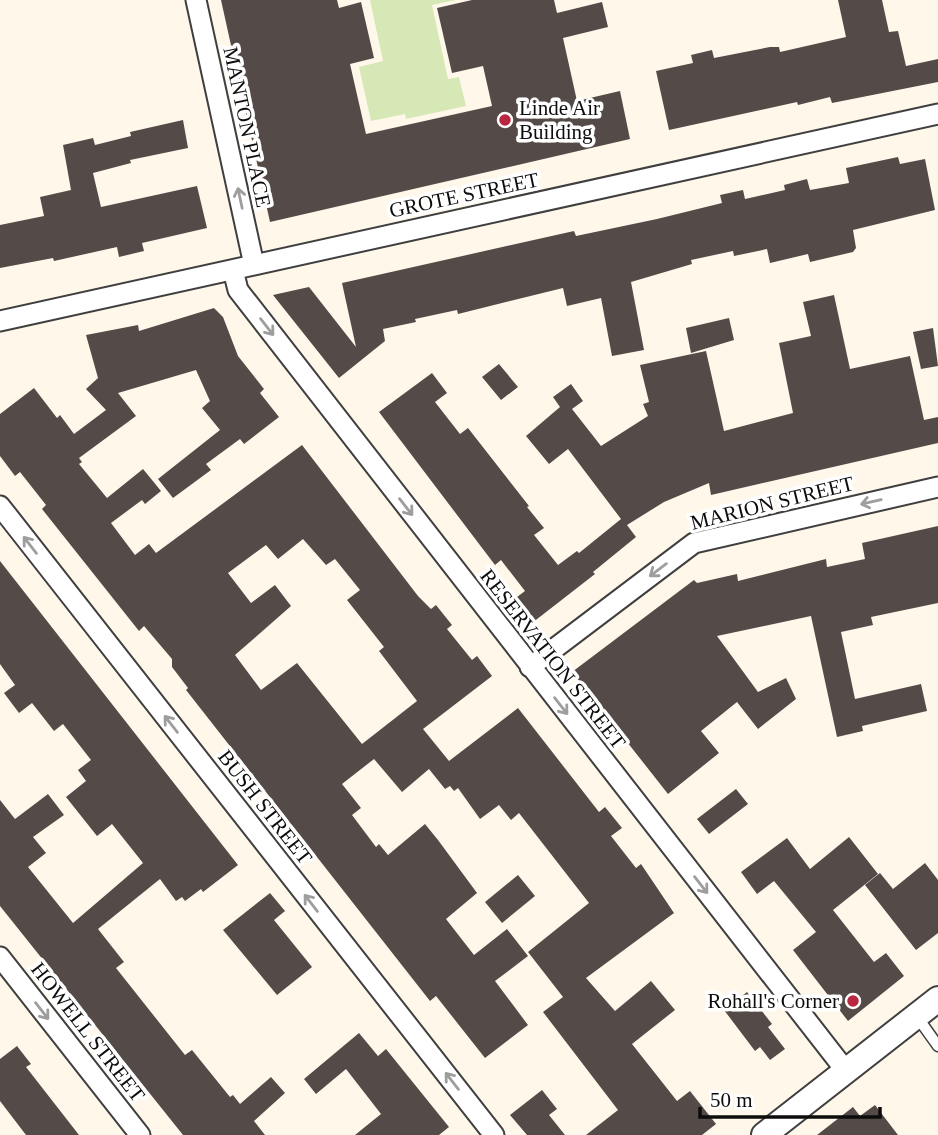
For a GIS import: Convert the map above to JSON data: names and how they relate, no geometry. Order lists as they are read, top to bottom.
{
  "streets": {
    "street": [
      "MANTON PLACE",
      "GROTE STREET",
      "MARION STREET",
      "RESERVATION STREET",
      "BUSH STREET",
      "HOWELL STREET"
    ]
  },
  "crossings": [
    ["MANTON PLACE", "GROTE STREET"],
    ["GROTE STREET", "RESERVATION STREET"],
    ["MARION STREET", "RESERVATION STREET"]
  ],
  "one_way": [
    "MANTON PLACE",
    "MARION STREET",
    "RESERVATION STREET",
    "BUSH STREET",
    "HOWELL STREET"
  ],
  "places": ["Linde Air Building", "Rohall's Corner"],
  "scale_bar": "50 m"
}
